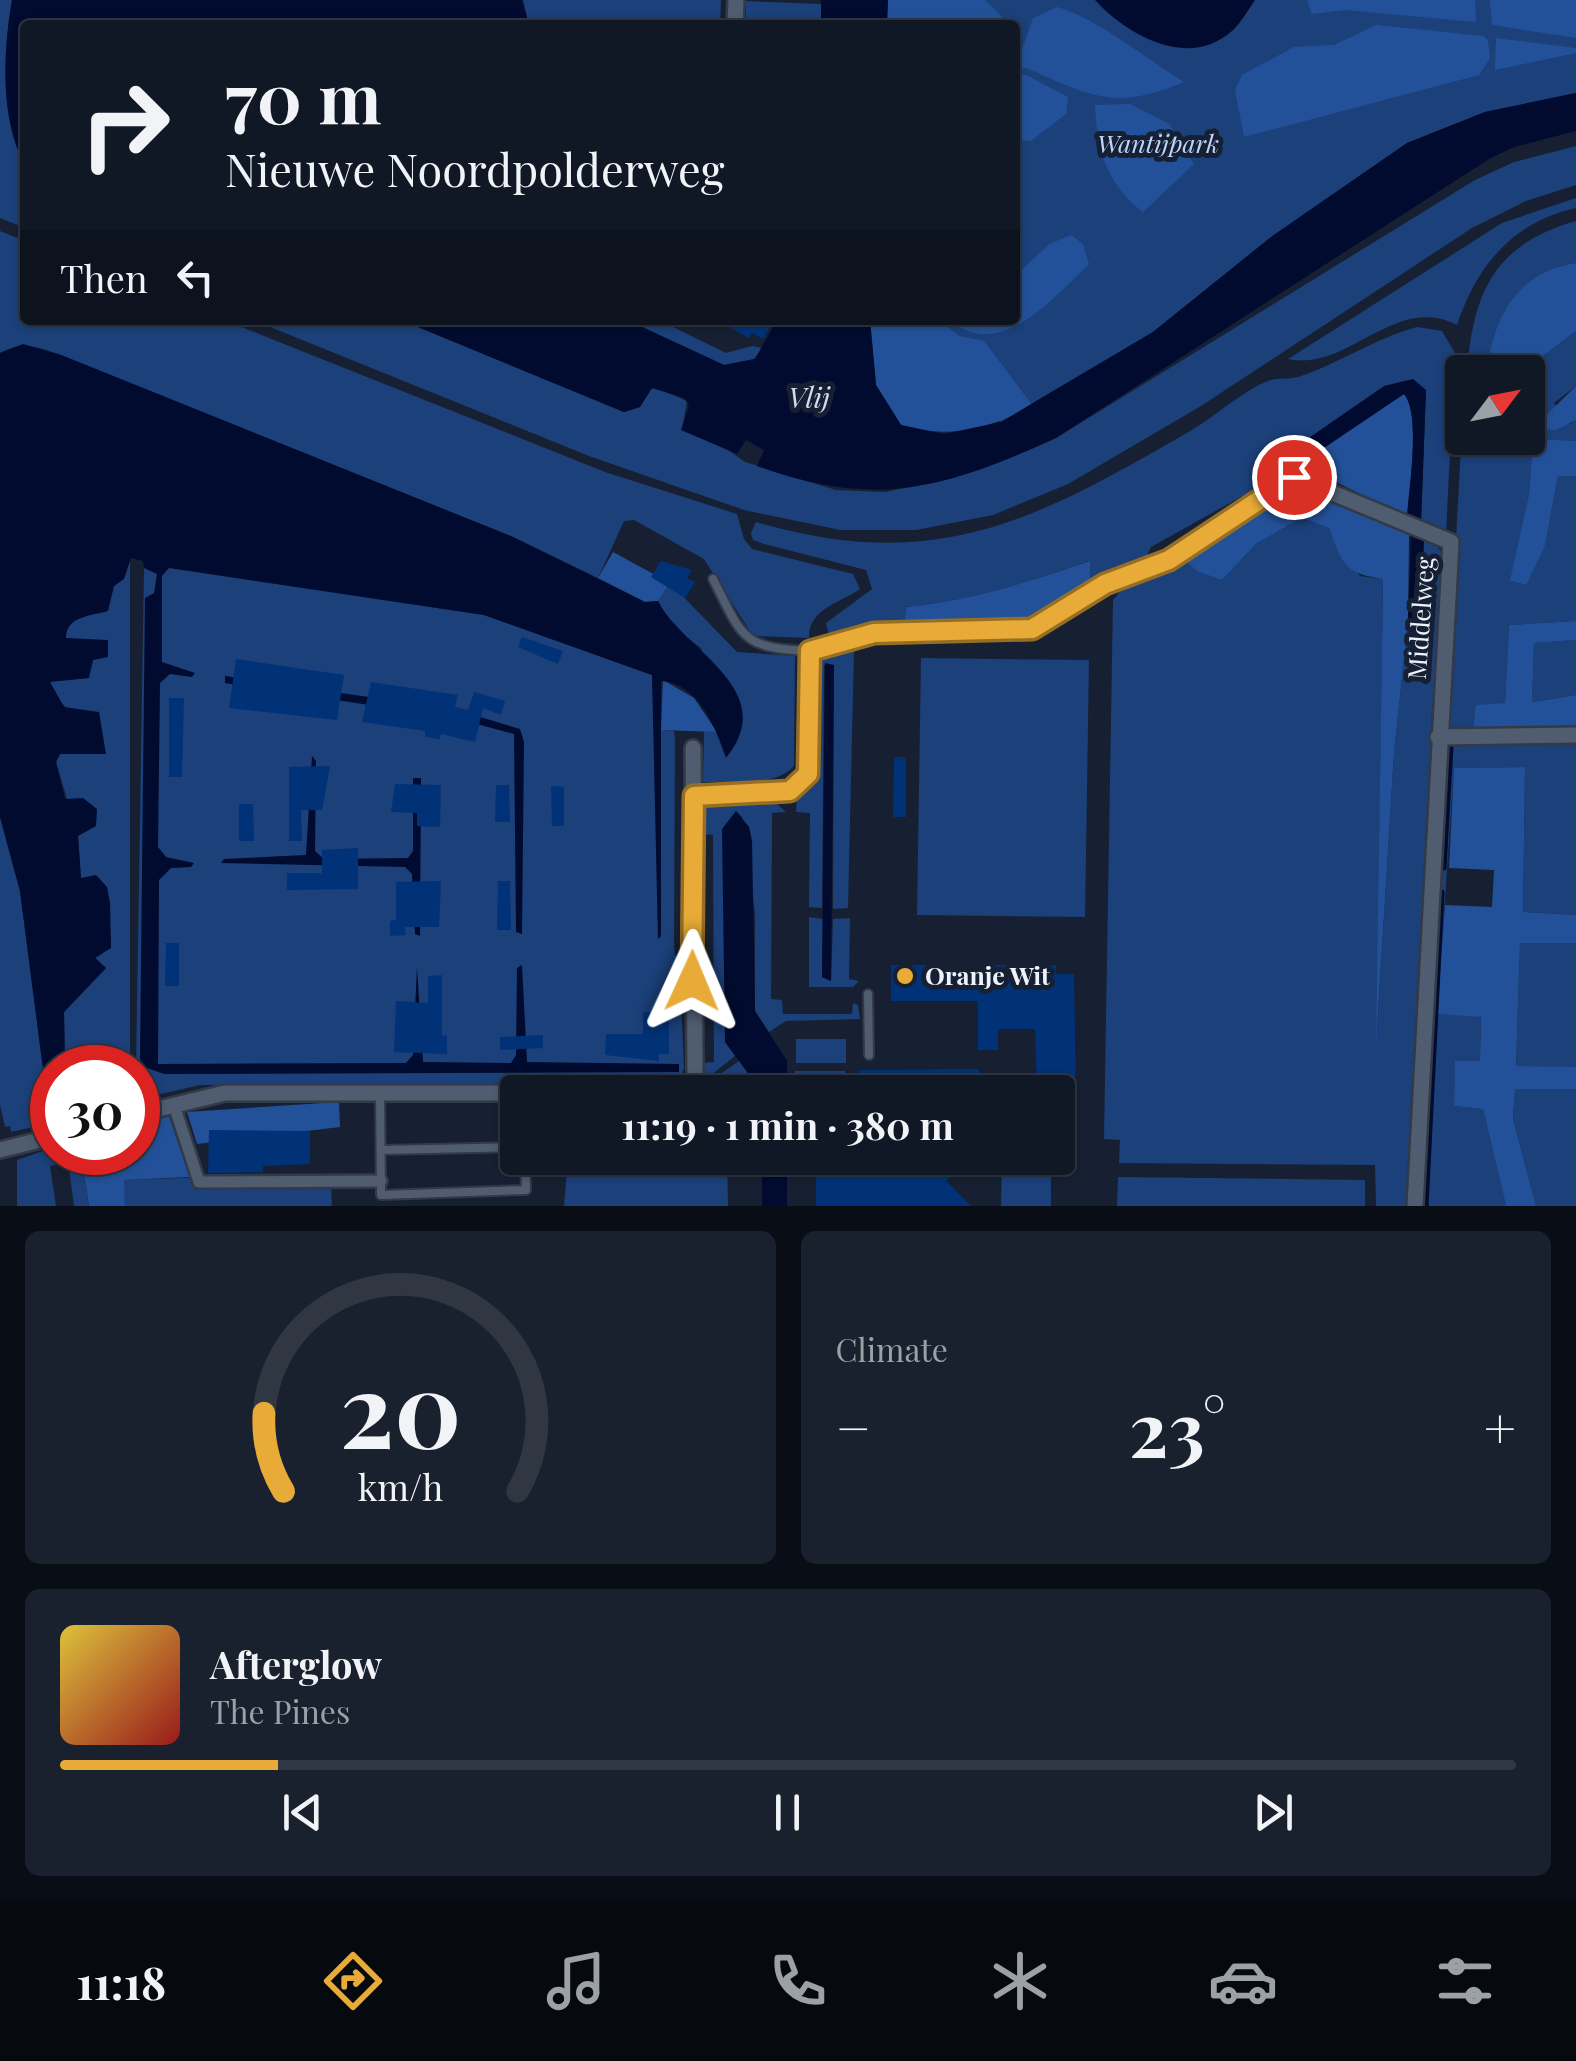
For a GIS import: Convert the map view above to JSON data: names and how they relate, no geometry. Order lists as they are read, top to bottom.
{
  "streets": {
    "street": ["Middelweg"]
  },
  "water": ["Vlij"],
  "parks": ["Wantijpark"],
  "places": ["Oranje Wit"],
  "north": "top right",
  "page": {
    "turn": ["70 m", "Nieuwe Noordpolderweg"],
    "then": "Then",
    "limit": "30",
    "trip": "11:19 · 1 min · 380 m",
    "tile": "Climate",
    "heat": ["−", "23°", "+"],
    "song": ["Afterglow", "The Pines"],
    "tabs": "11:18",
    "gauge": ["20", "km/h"]
  }
}
